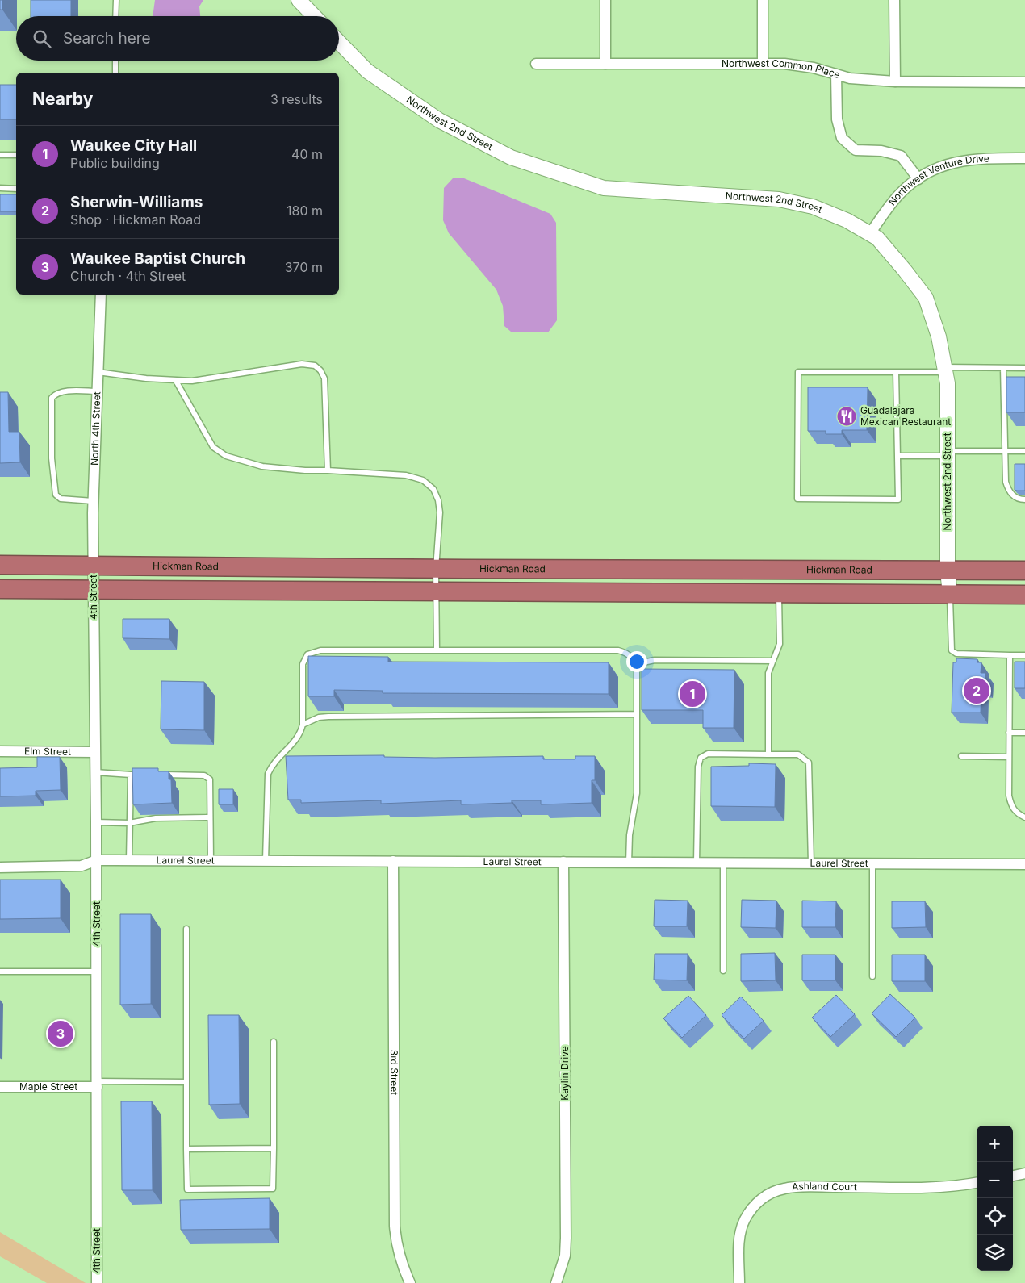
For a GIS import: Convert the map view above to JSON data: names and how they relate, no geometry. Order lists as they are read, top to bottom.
{
  "streets": {
    "highway": ["Hickman Road"],
    "street": [
      "Northwest Common Place",
      "Northwest 2nd Street",
      "Northwest Venture Drive",
      "North 4th Street",
      "4th Street",
      "Elm Street",
      "Laurel Street",
      "3rd Street",
      "Kaylin Drive",
      "Maple Street",
      "Ashland Court"
    ]
  },
  "crossings": [
    ["Northwest 2nd Street", "Northwest Venture Drive"],
    ["Northwest 2nd Street", "Hickman Road"],
    ["North 4th Street", "Hickman Road"],
    ["North 4th Street", "4th Street"],
    ["Hickman Road", "4th Street"],
    ["4th Street", "Elm Street"],
    ["4th Street", "Laurel Street"],
    ["4th Street", "Maple Street"],
    ["Laurel Street", "3rd Street"],
    ["Laurel Street", "Kaylin Drive"]
  ],
  "places": {
    "restaurant": ["Guadalajara Mexican Restaurant"]
  },
  "page": {
    "search": "Search here",
    "heading": ["Nearby", "3 results"],
    "list": [
      {
        "mark": "1",
        "name": "Waukee City Hall",
        "note": "Public building",
        "value": "40 m"
      },
      {
        "mark": "2",
        "name": "Sherwin-Williams",
        "note": "Shop · Hickman Road",
        "value": "180 m"
      },
      {
        "mark": "3",
        "name": "Waukee Baptist Church",
        "note": "Church · 4th Street",
        "value": "370 m"
      }
    ],
    "pins": ["2", "1", "3"],
    "map_buttons": ["+", "−"]
  }
}
